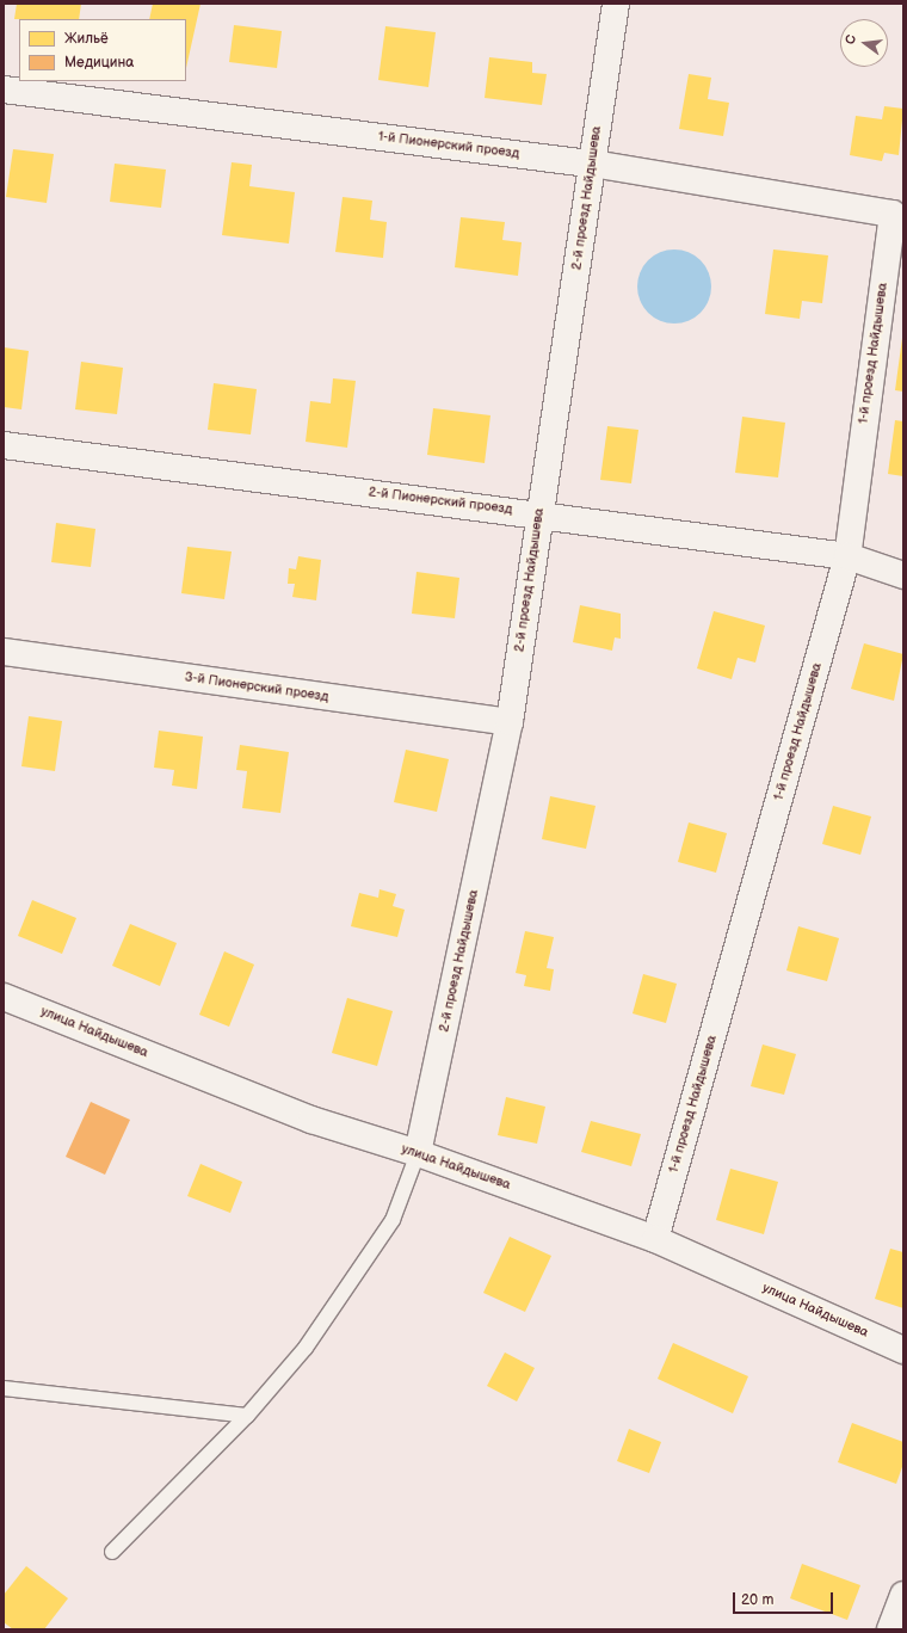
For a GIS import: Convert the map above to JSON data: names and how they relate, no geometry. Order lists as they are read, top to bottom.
{
  "streets": {
    "street": [
      "1-й Пионерский проезд",
      "2-й проезд Найдышева",
      "1-й проезд Найдышева",
      "2-й Пионерский проезд",
      "3-й Пионерский проезд",
      "улица Найдышева"
    ]
  },
  "crossings": [
    ["1-й Пионерский проезд", "2-й проезд Найдышева"],
    ["1-й Пионерский проезд", "1-й проезд Найдышева"],
    ["2-й проезд Найдышева", "2-й Пионерский проезд"],
    ["2-й проезд Найдышева", "3-й Пионерский проезд"],
    ["2-й проезд Найдышева", "улица Найдышева"],
    ["1-й проезд Найдышева", "2-й Пионерский проезд"],
    ["1-й проезд Найдышева", "улица Найдышева"]
  ],
  "legend": ["Жильё", "Медицина"],
  "scale_bar": "20 m",
  "north": "left"
}
